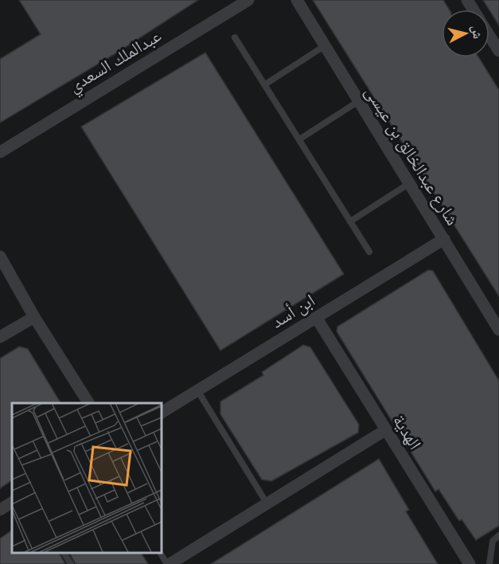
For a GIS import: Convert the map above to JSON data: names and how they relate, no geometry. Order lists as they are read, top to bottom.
{
  "streets": {
    "street": [
      "عبدالملك السعدي",
      "شارع عبدالخالق بن عيسى",
      "ابن أسد",
      "الهدية"
    ]
  },
  "crossings": [
    ["شارع عبدالخالق بن عيسى", "ابن أسد"],
    ["ابن أسد", "الهدية"]
  ],
  "north": "right"
}
